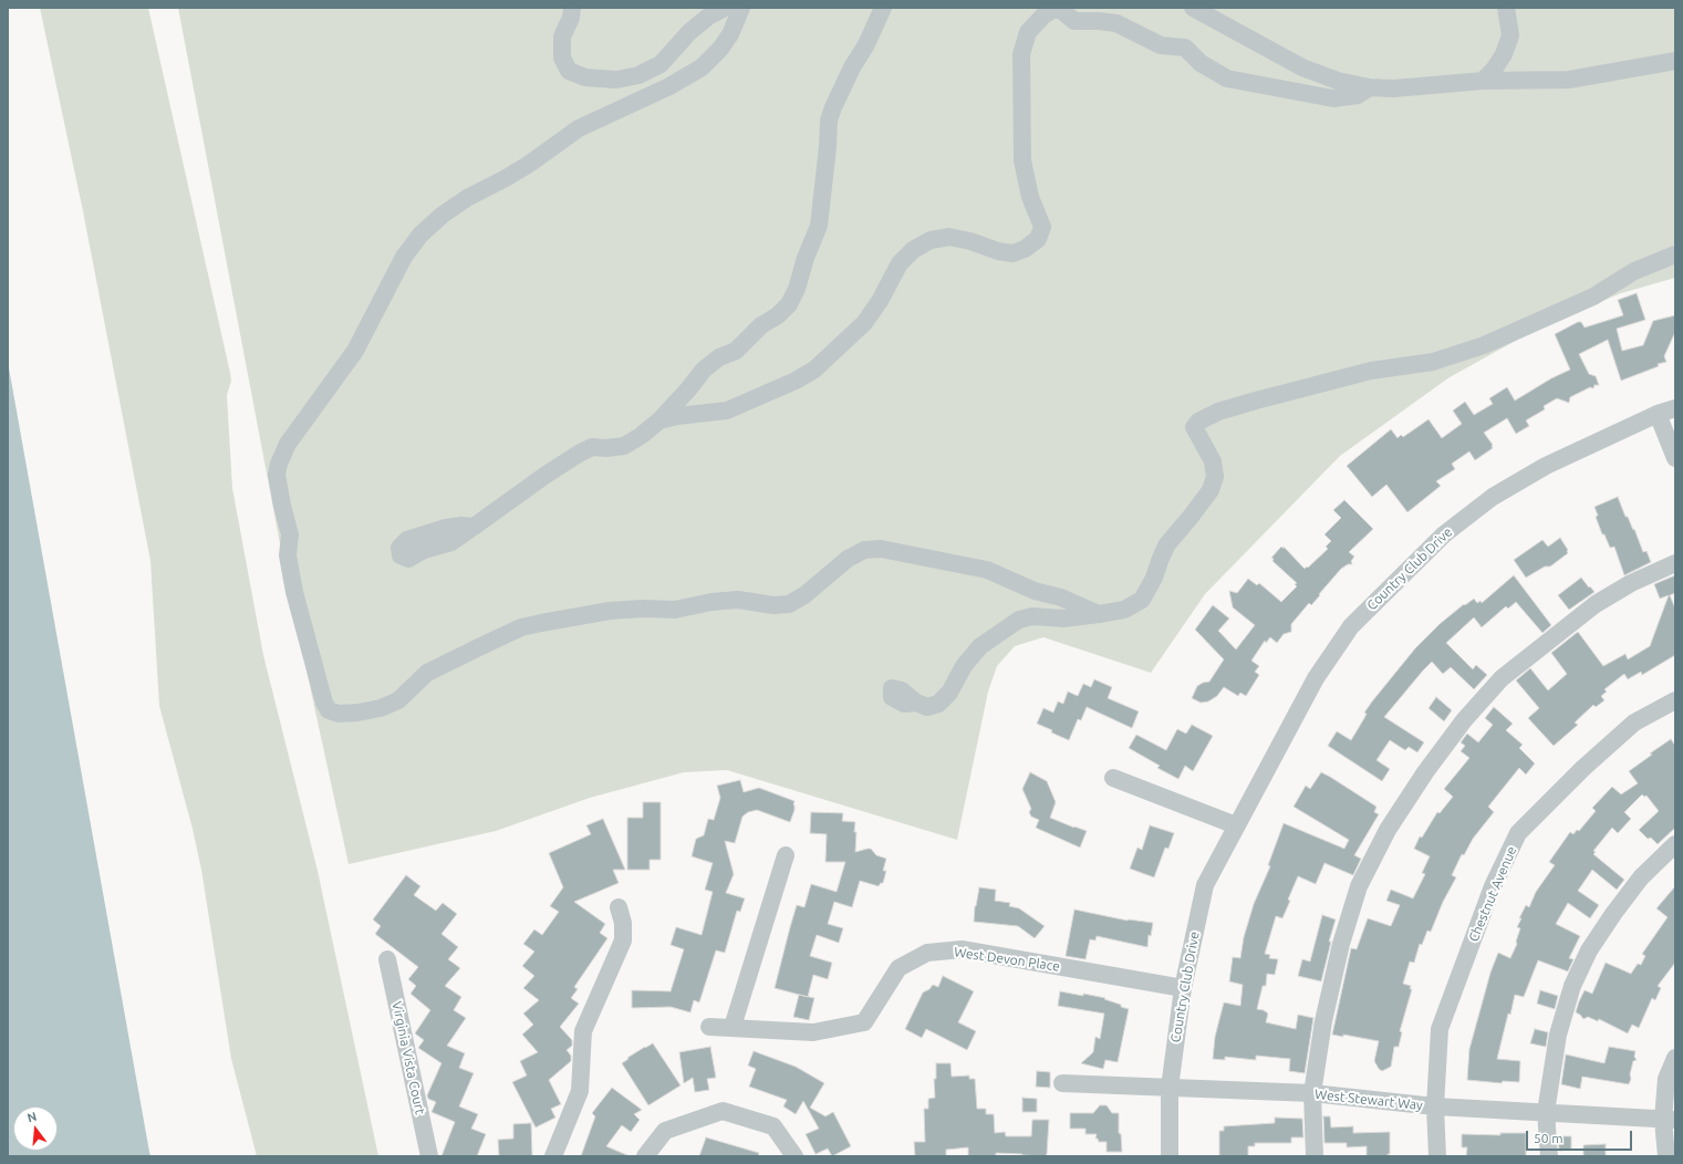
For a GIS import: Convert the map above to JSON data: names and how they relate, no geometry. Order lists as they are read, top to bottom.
{
  "streets": {
    "street": [
      "Country Club Drive",
      "Chestnut Avenue",
      "West Devon Place",
      "Virginia Vista Court",
      "West Stewart Way"
    ]
  },
  "crossings": [
    ["Country Club Drive", "West Devon Place"],
    ["Country Club Drive", "West Stewart Way"],
    ["Chestnut Avenue", "West Stewart Way"]
  ],
  "scale_bar": "50 m",
  "north": "top"
}
